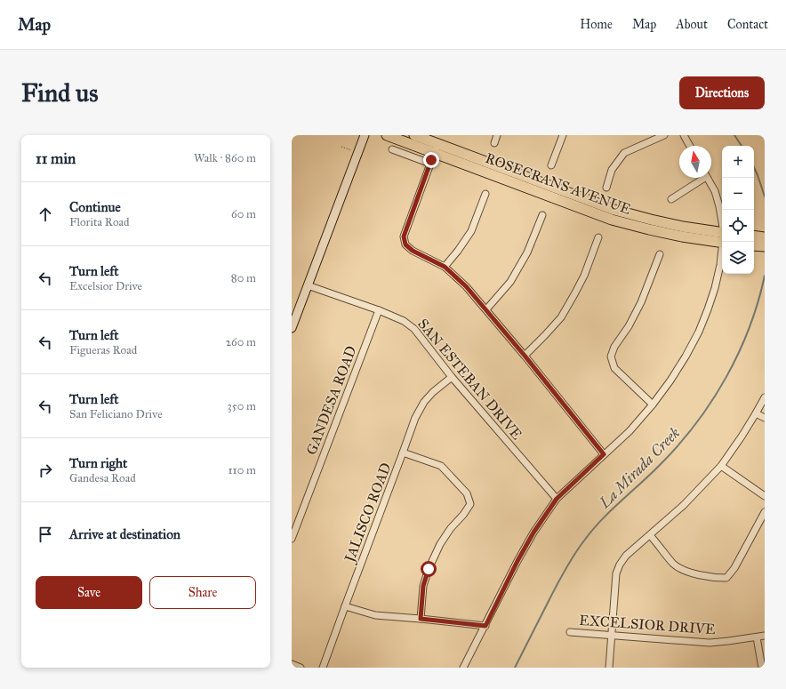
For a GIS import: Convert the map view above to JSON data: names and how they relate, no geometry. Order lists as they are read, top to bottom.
{
  "streets": {
    "main road": ["ROSECRANS AVENUE"],
    "street": [
      "SAN ESTEBAN DRIVE",
      "GANDESA ROAD",
      "JALISCO ROAD",
      "EXCELSIOR DRIVE"
    ]
  },
  "crossings": [
    ["SAN ESTEBAN DRIVE", "GANDESA ROAD"],
    ["SAN ESTEBAN DRIVE", "JALISCO ROAD"]
  ],
  "water": ["La Mirada Creek"],
  "north": "top",
  "page": {
    "header": "Map",
    "nav": [
      "Home",
      "Map",
      "About",
      "Contact"
    ],
    "buttons": [
      "Directions",
      ["Save", "Share"]
    ],
    "title": "Find us",
    "heading": ["11 min", "Walk · 860 m"],
    "map_buttons": ["+", "−"],
    "list": [
      ["Continue", "Florita Road", "60 m"],
      ["Turn left", "Excelsior Drive", "80 m"],
      ["Turn left", "Figueras Road", "260 m"],
      ["Turn left", "San Feliciano Drive", "350 m"],
      ["Turn right", "Gandesa Road", "110 m"],
      "Arrive at destination"
    ]
  }
}
